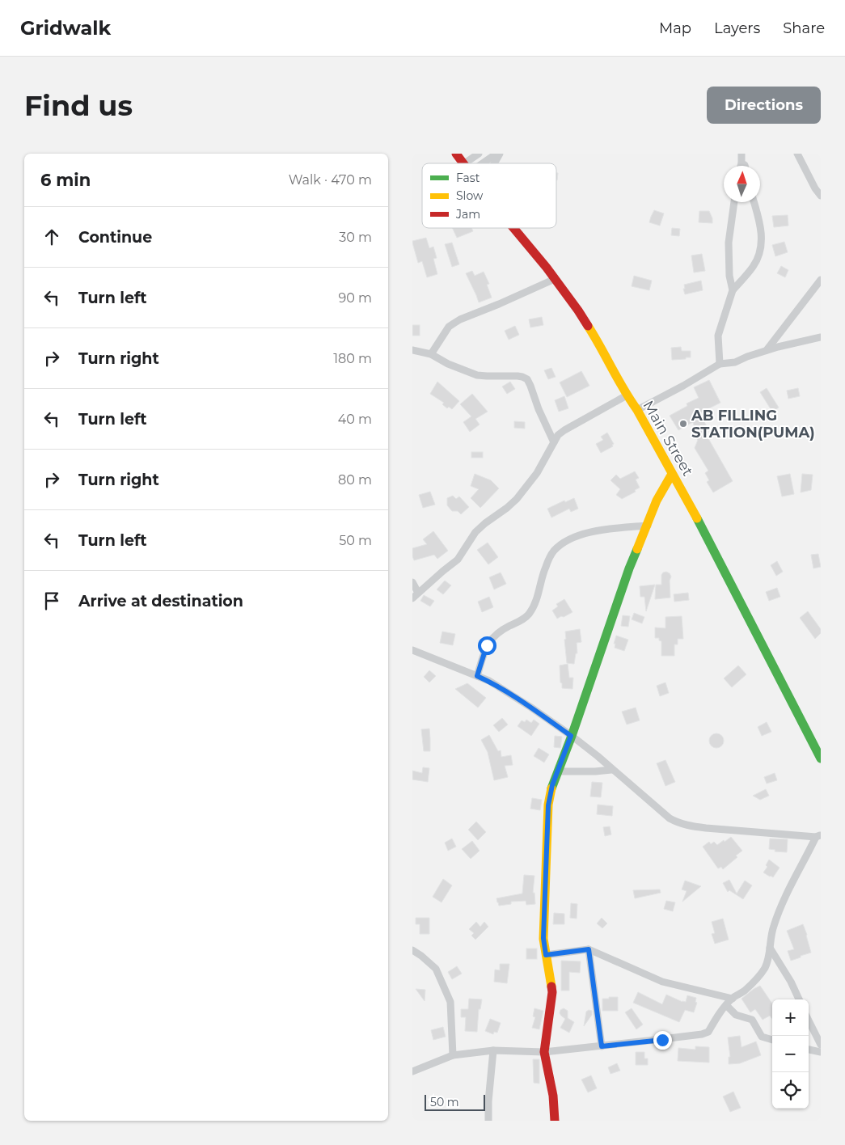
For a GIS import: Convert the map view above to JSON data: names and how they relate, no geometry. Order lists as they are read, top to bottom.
{
  "streets": {
    "main road": ["Main Street"]
  },
  "places": ["AB FILLING STATION(PUMA)"],
  "legend": ["Fast", "Slow", "Jam"],
  "scale_bar": "50 m",
  "north": "top",
  "page": {
    "header": "Gridwalk",
    "nav": ["Map", "Layers", "Share"],
    "buttons": "Directions",
    "title": "Find us",
    "heading": ["6 min", "Walk · 470 m"],
    "list": [
      ["Continue", "30 m"],
      ["Turn left", "90 m"],
      ["Turn right", "180 m"],
      ["Turn left", "40 m"],
      ["Turn right", "80 m"],
      ["Turn left", "50 m"],
      "Arrive at destination"
    ],
    "map_buttons": ["+", "−"],
    "scale": "50 m"
  }
}
